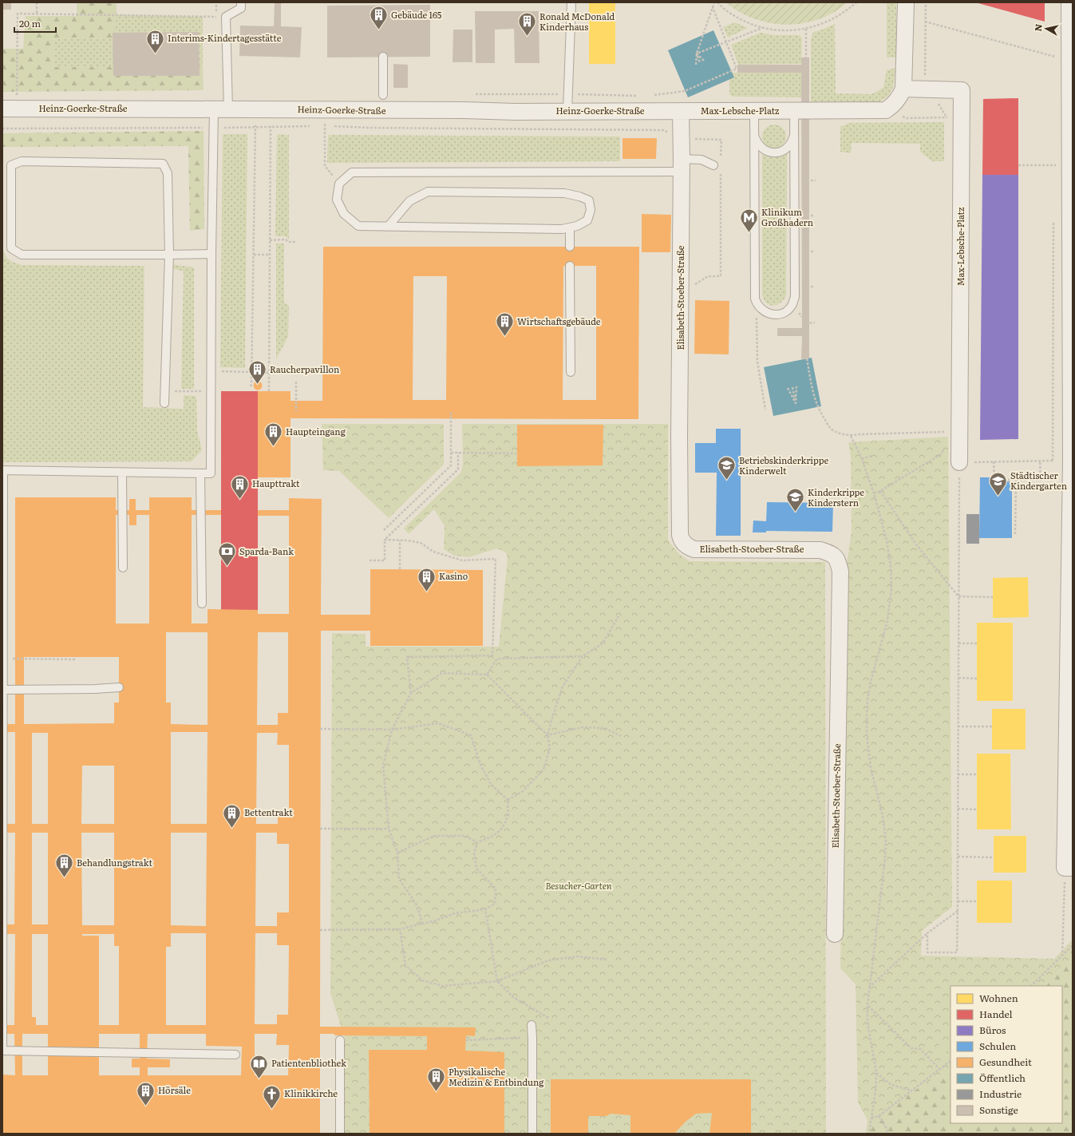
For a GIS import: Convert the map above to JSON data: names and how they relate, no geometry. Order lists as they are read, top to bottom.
{
  "streets": {
    "street": ["Heinz-Goerke-Straße", "Max-Lebsche-Platz", "Elisabeth-Stoeber-Straße"]
  },
  "crossings": [
    ["Heinz-Goerke-Straße", "Max-Lebsche-Platz"],
    ["Heinz-Goerke-Straße", "Elisabeth-Stoeber-Straße"],
    ["Max-Lebsche-Platz", "Elisabeth-Stoeber-Straße"]
  ],
  "parks": ["Besucher-Garten"],
  "places": {
    "building": [
      "Gebäude 165",
      "Ronald McDonald Kinderhaus",
      "Interims-Kindertagesstätte",
      "Wirtschaftsgebäude",
      "Raucherpavillon",
      "Haupteingang",
      "Haupttrakt",
      "Kasino",
      "Bettentrakt",
      "Behandlungstrakt",
      "Physikalische Medizin & Entbindung",
      "Hörsäle"
    ],
    "metro station": ["Klinikum Großhadern"],
    "school or university": ["Betriebskinderkrippe Kinderwelt", "Städtischer Kindergarten", "Kinderkrippe Kinderstern"],
    "bank": ["Sparda-Bank"],
    "library": ["Patientenbliothek"],
    "church": ["Klinikkirche"]
  },
  "legend": [
    "Wohnen",
    "Handel",
    "Büros",
    "Schulen",
    "Gesundheit",
    "Öffentlich",
    "Industrie",
    "Sonstige"
  ],
  "scale_bar": "20 m",
  "north": "left"
}
